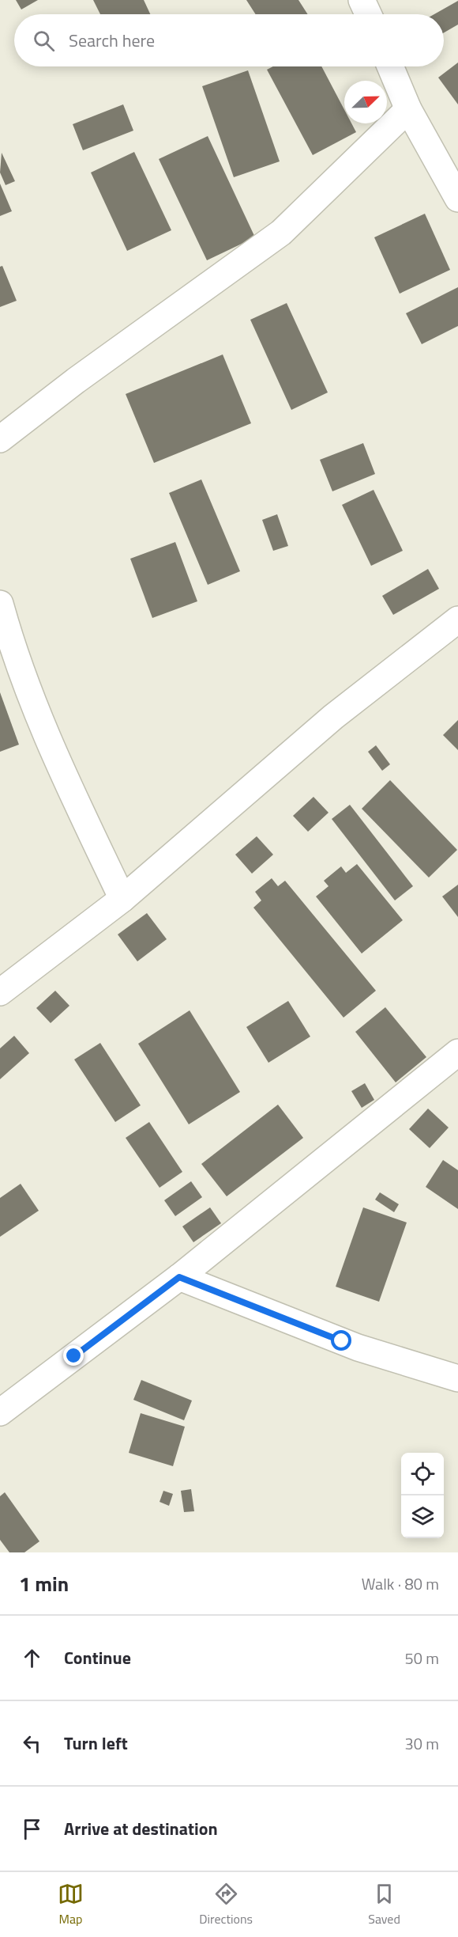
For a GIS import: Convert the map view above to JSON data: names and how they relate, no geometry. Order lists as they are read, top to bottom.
{
  "north": "top right",
  "page": {
    "search": "Search here",
    "heading": ["1 min", "Walk · 80 m"],
    "list": [
      ["Continue", "50 m"],
      ["Turn left", "30 m"],
      "Arrive at destination"
    ],
    "nav": ["Map", "Directions", "Saved"]
  }
}
